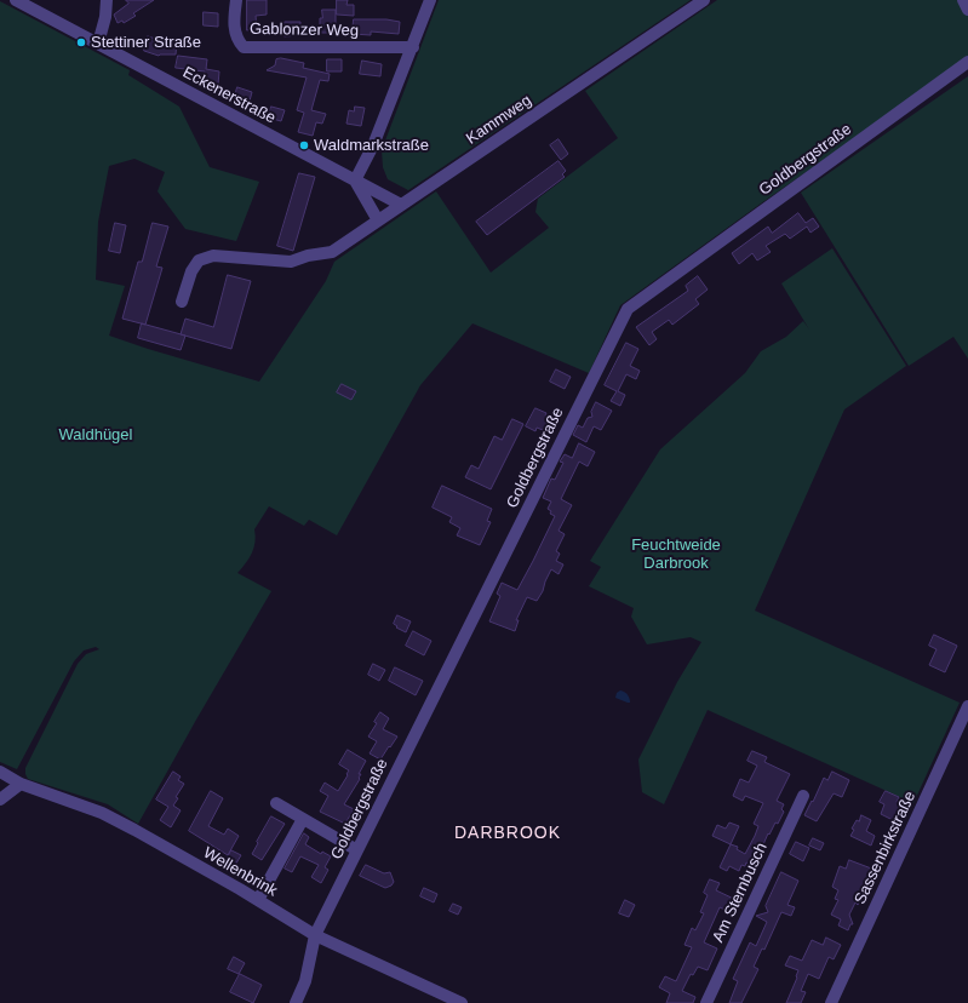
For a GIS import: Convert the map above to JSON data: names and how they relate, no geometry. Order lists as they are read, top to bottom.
{
  "streets": {
    "street": [
      "Gablonzer Weg",
      "Eckenerstraße",
      "Kammweg",
      "Goldbergstraße",
      "Sassenbirkstraße",
      "Wellenbrink",
      "Am Sternbusch"
    ]
  },
  "crossings": [
    ["Eckenerstraße", "Kammweg"],
    ["Goldbergstraße", "Wellenbrink"]
  ],
  "districts": ["DARBROOK"],
  "parks": ["Waldhügel", "Feuchtweide Darbrook"],
  "places": ["Stettiner Straße", "Waldmarkstraße"]
}
